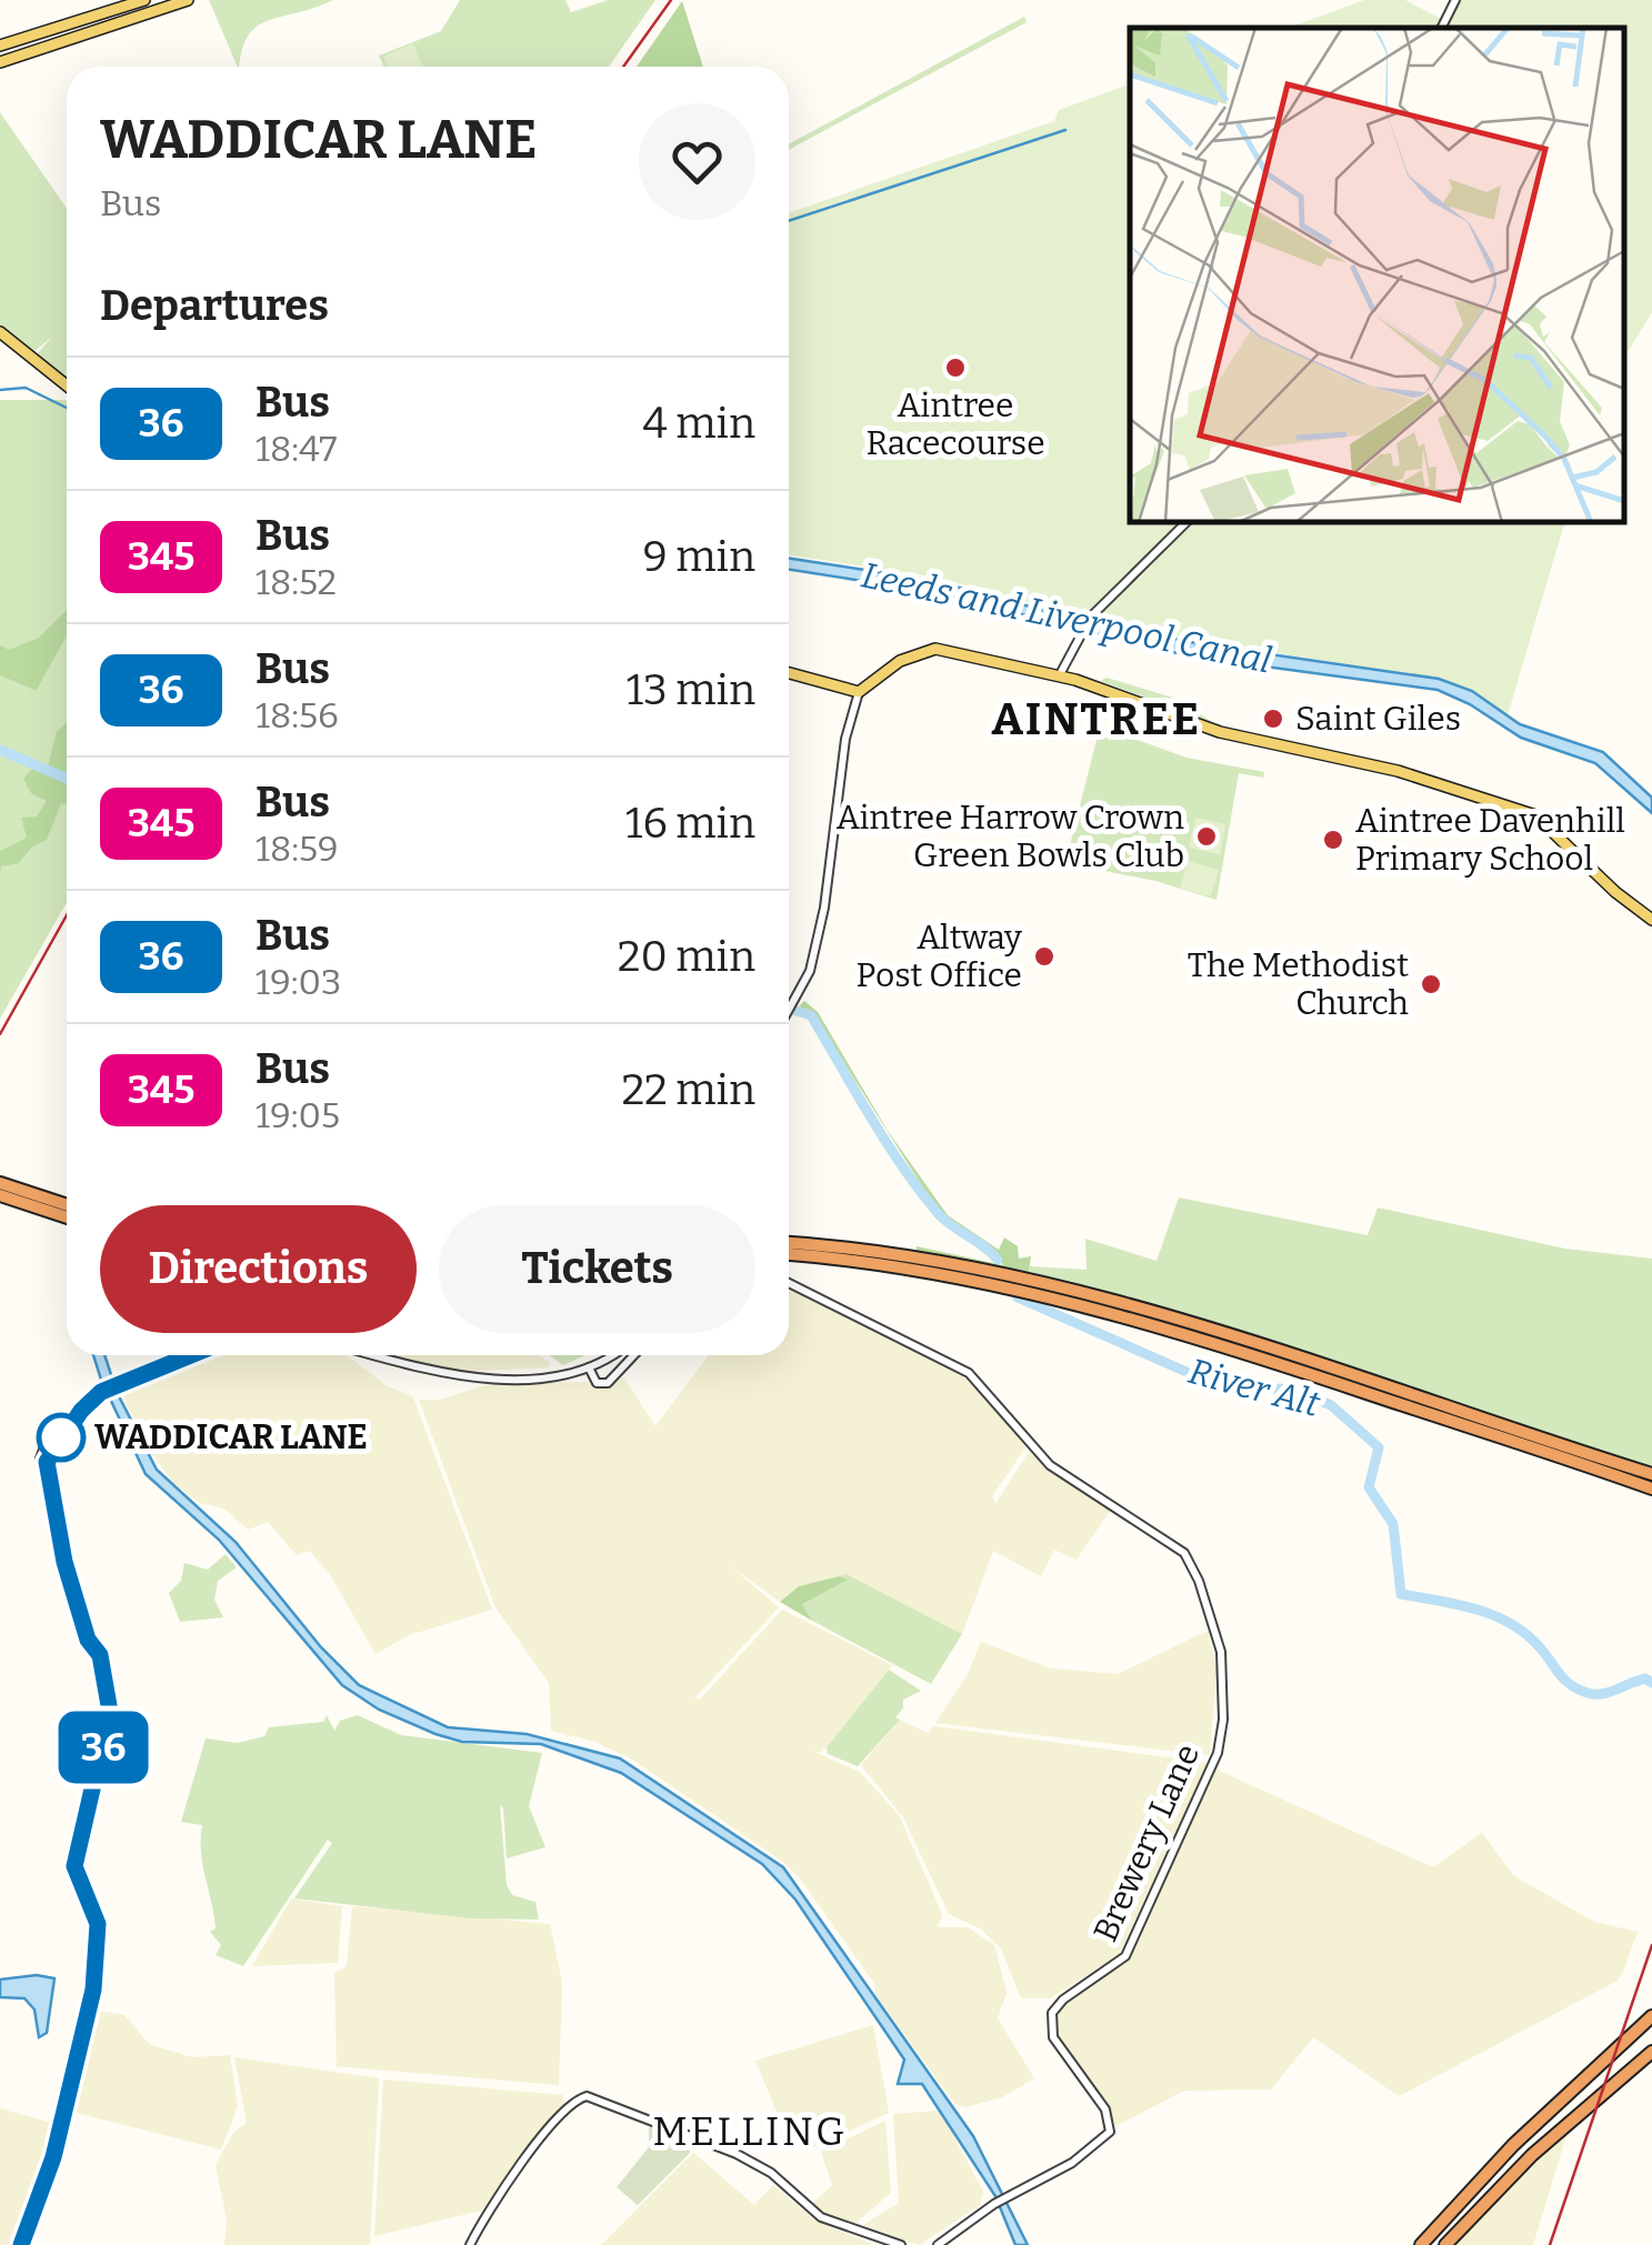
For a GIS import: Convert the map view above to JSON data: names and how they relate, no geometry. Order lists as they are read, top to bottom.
{
  "streets": {
    "street": ["Brewery Lane"]
  },
  "districts": ["AINTREE", "MELLING"],
  "water": ["Leeds and Liverpool Canal", "River Alt"],
  "places": [
    "Aintree Racecourse",
    "Saint Giles",
    "Aintree Harrow Crown Green Bowls Club",
    "Aintree Davenhill Primary School",
    "Altway Post Office",
    "The Methodist Church",
    "WADDICAR LANE"
  ],
  "lines": ["bus line 36"],
  "page": {
    "on_map": "36",
    "heading": [
      ["WADDICAR LANE", "Bus"],
      "Departures"
    ],
    "list": [
      {
        "mark": "36",
        "name": "Bus",
        "note": "18:47",
        "value": "4 min"
      },
      {
        "mark": "345",
        "name": "Bus",
        "note": "18:52",
        "value": "9 min"
      },
      {
        "mark": "36",
        "name": "Bus",
        "note": "18:56",
        "value": "13 min"
      },
      {
        "mark": "345",
        "name": "Bus",
        "note": "18:59",
        "value": "16 min"
      },
      {
        "mark": "36",
        "name": "Bus",
        "note": "19:03",
        "value": "20 min"
      },
      {
        "mark": "345",
        "name": "Bus",
        "note": "19:05",
        "value": "22 min"
      }
    ],
    "buttons": ["Directions", "Tickets"]
  }
}
